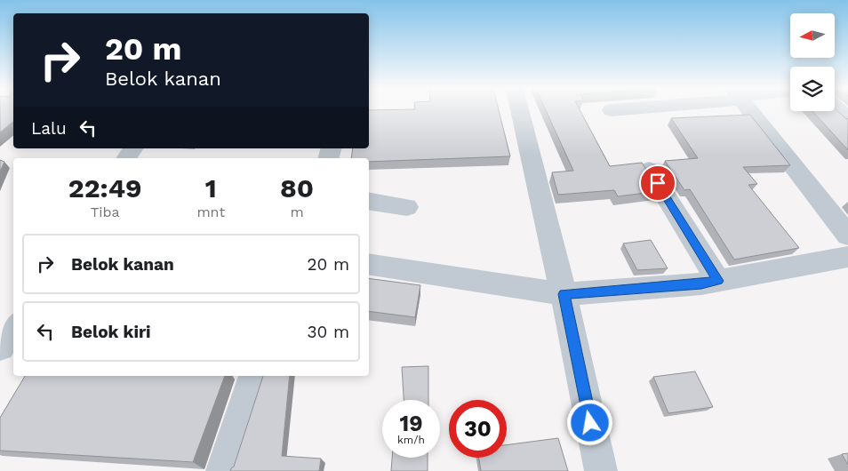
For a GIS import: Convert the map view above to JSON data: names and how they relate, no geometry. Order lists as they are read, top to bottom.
{
  "north": "left",
  "page": {
    "turn": ["20 m", "Belok kanan"],
    "then": "Lalu",
    "eta": [
      "22:49",
      "Tiba",
      "1",
      "mnt",
      "80",
      "m"
    ],
    "list": [
      {
        "name": "Belok kanan",
        "value": "20 m"
      },
      {
        "name": "Belok kiri",
        "value": "30 m"
      }
    ],
    "speed": "19 km/h",
    "limit": "30"
  }
}
